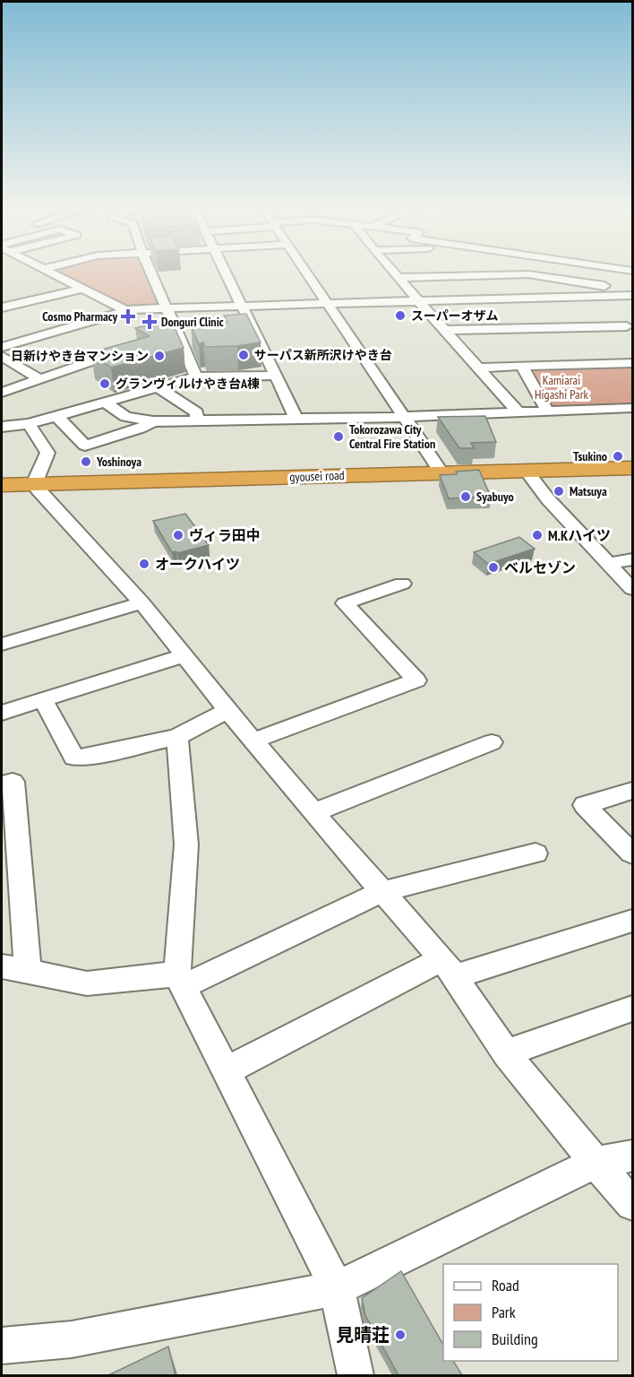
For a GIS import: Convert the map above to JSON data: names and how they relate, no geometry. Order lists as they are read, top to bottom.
{
  "streets": {
    "highway": ["gyousei road"]
  },
  "parks": ["Kamiarai Higashi Park"],
  "places": {
    "other": [
      "スーパーオザム",
      "サーパス新所沢けやき台",
      "日新けやき台マンション",
      "グランヴィルけやき台A棟",
      "Tokorozawa City Central Fire Station",
      "Tsukino",
      "Yoshinoya",
      "Matsuya",
      "Syabuyo",
      "ヴィラ田中",
      "M.Kハイツ",
      "オークハイツ",
      "ベルセゾン",
      "見晴荘"
    ],
    "health": ["Cosmo Pharmacy", "Donguri Clinic"]
  },
  "legend": ["Road", "Park", "Building"]
}
